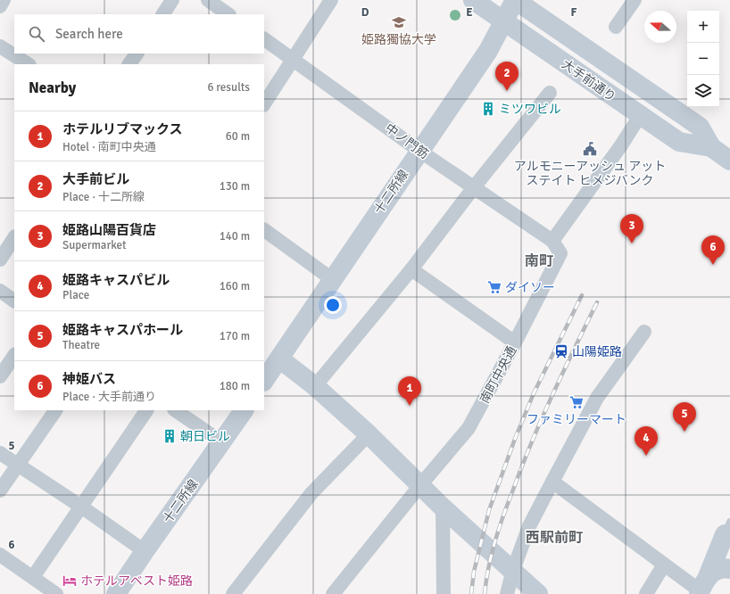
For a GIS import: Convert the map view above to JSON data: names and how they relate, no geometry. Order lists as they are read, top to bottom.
{
  "streets": {
    "street": [
      "大手前通り",
      "中ノ門筋",
      "十二所線",
      "南町中央通"
    ]
  },
  "crossings": [
    ["大手前通り", "十二所線"],
    ["中ノ門筋", "十二所線"],
    ["中ノ門筋", "南町中央通"]
  ],
  "districts": ["南町", "西駅前町"],
  "places": {
    "school or university": ["姫路獨協大学"],
    "building": ["ミツワビル", "朝日ビル"],
    "public building": ["アルモニーアッシュ アット ステイト ヒメジバンク"],
    "supermarket": ["ダイソー", "ファミリーマート"],
    "station": ["山陽姫路"],
    "hotel": ["ホテルアベスト姫路"]
  },
  "north": "left",
  "page": {
    "map_buttons": ["+", "−"],
    "search": "Search here",
    "pins": [
      "2",
      "3",
      "6",
      "1",
      "5",
      "4"
    ],
    "heading": ["Nearby", "6 results"],
    "list": [
      {
        "mark": "1",
        "name": "ホテルリブマックス",
        "note": "Hotel · 南町中央通",
        "value": "60 m"
      },
      {
        "mark": "2",
        "name": "大手前ビル",
        "note": "Place · 十二所線",
        "value": "130 m"
      },
      {
        "mark": "3",
        "name": "姫路山陽百貨店",
        "note": "Supermarket",
        "value": "140 m"
      },
      {
        "mark": "4",
        "name": "姫路キャスパビル",
        "note": "Place",
        "value": "160 m"
      },
      {
        "mark": "5",
        "name": "姫路キャスパホール",
        "note": "Theatre",
        "value": "170 m"
      },
      {
        "mark": "6",
        "name": "神姫バス",
        "note": "Place · 大手前通り",
        "value": "180 m"
      }
    ]
  },
  "grid": {
    "columns": ["D", "E", "F"],
    "rows": ["5", "6"]
  }
}
